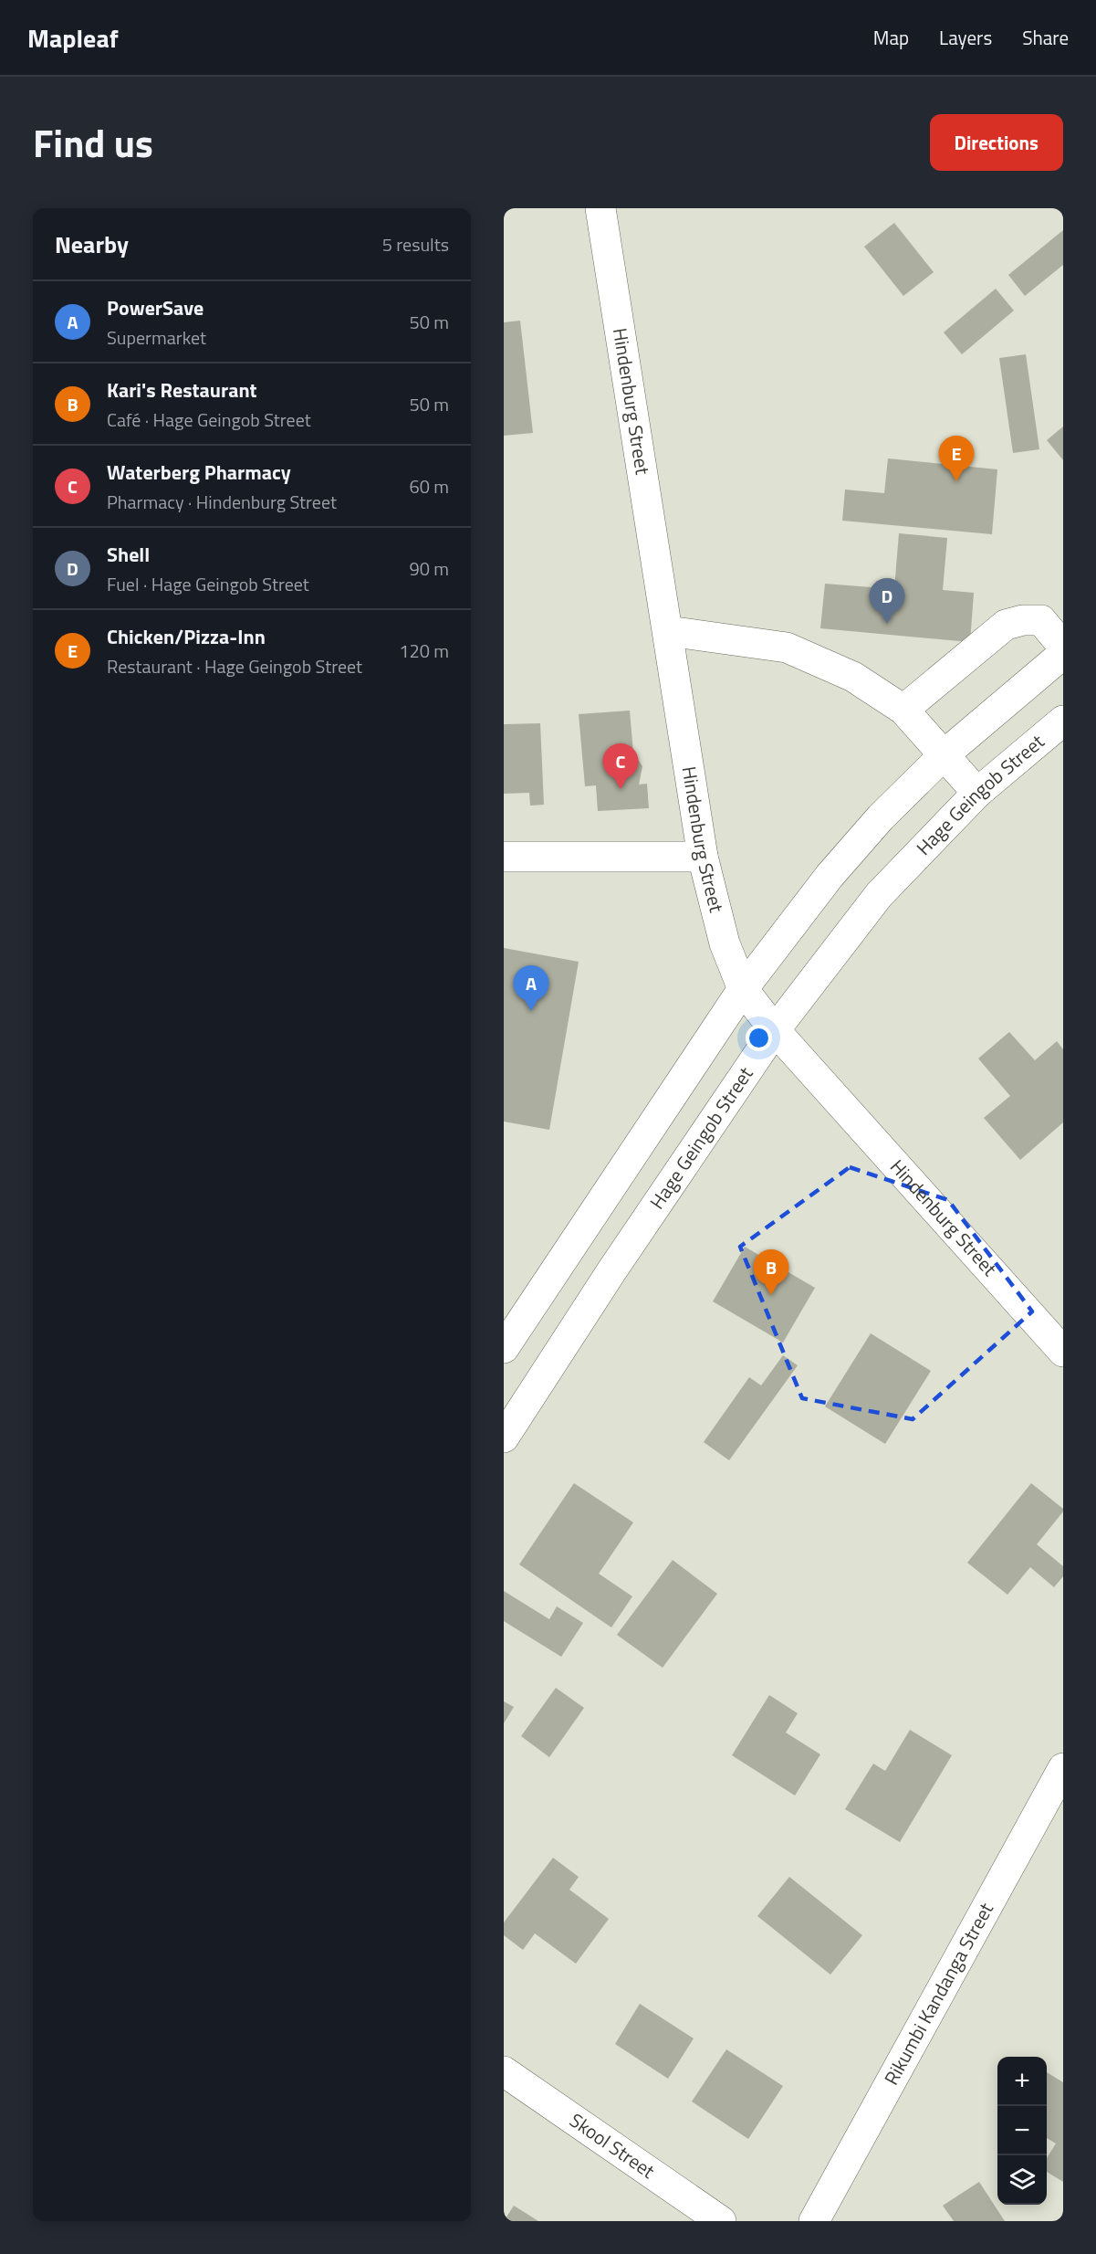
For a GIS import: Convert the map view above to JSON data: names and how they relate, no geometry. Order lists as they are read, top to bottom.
{
  "streets": {
    "main road": [
      "Hindenburg Street",
      "Hage Geingob Street",
      "Rikumbi Kandanga Street",
      "Skool Street"
    ]
  },
  "crossings": [
    ["Hindenburg Street", "Hage Geingob Street"]
  ],
  "page": {
    "header": "Mapleaf",
    "nav": ["Map", "Layers", "Share"],
    "title": "Find us",
    "buttons": "Directions",
    "heading": ["Nearby", "5 results"],
    "list": [
      {
        "mark": "A",
        "name": "PowerSave",
        "note": "Supermarket",
        "value": "50 m"
      },
      {
        "mark": "B",
        "name": "Kari's Restaurant",
        "note": "Café · Hage Geingob Street",
        "value": "50 m"
      },
      {
        "mark": "C",
        "name": "Waterberg Pharmacy",
        "note": "Pharmacy · Hindenburg Street",
        "value": "60 m"
      },
      {
        "mark": "D",
        "name": "Shell",
        "note": "Fuel · Hage Geingob Street",
        "value": "90 m"
      },
      {
        "mark": "E",
        "name": "Chicken/Pizza-Inn",
        "note": "Restaurant · Hage Geingob Street",
        "value": "120 m"
      }
    ],
    "pins": [
      "E",
      "D",
      "C",
      "A",
      "B"
    ],
    "map_buttons": ["+", "−"]
  }
}
